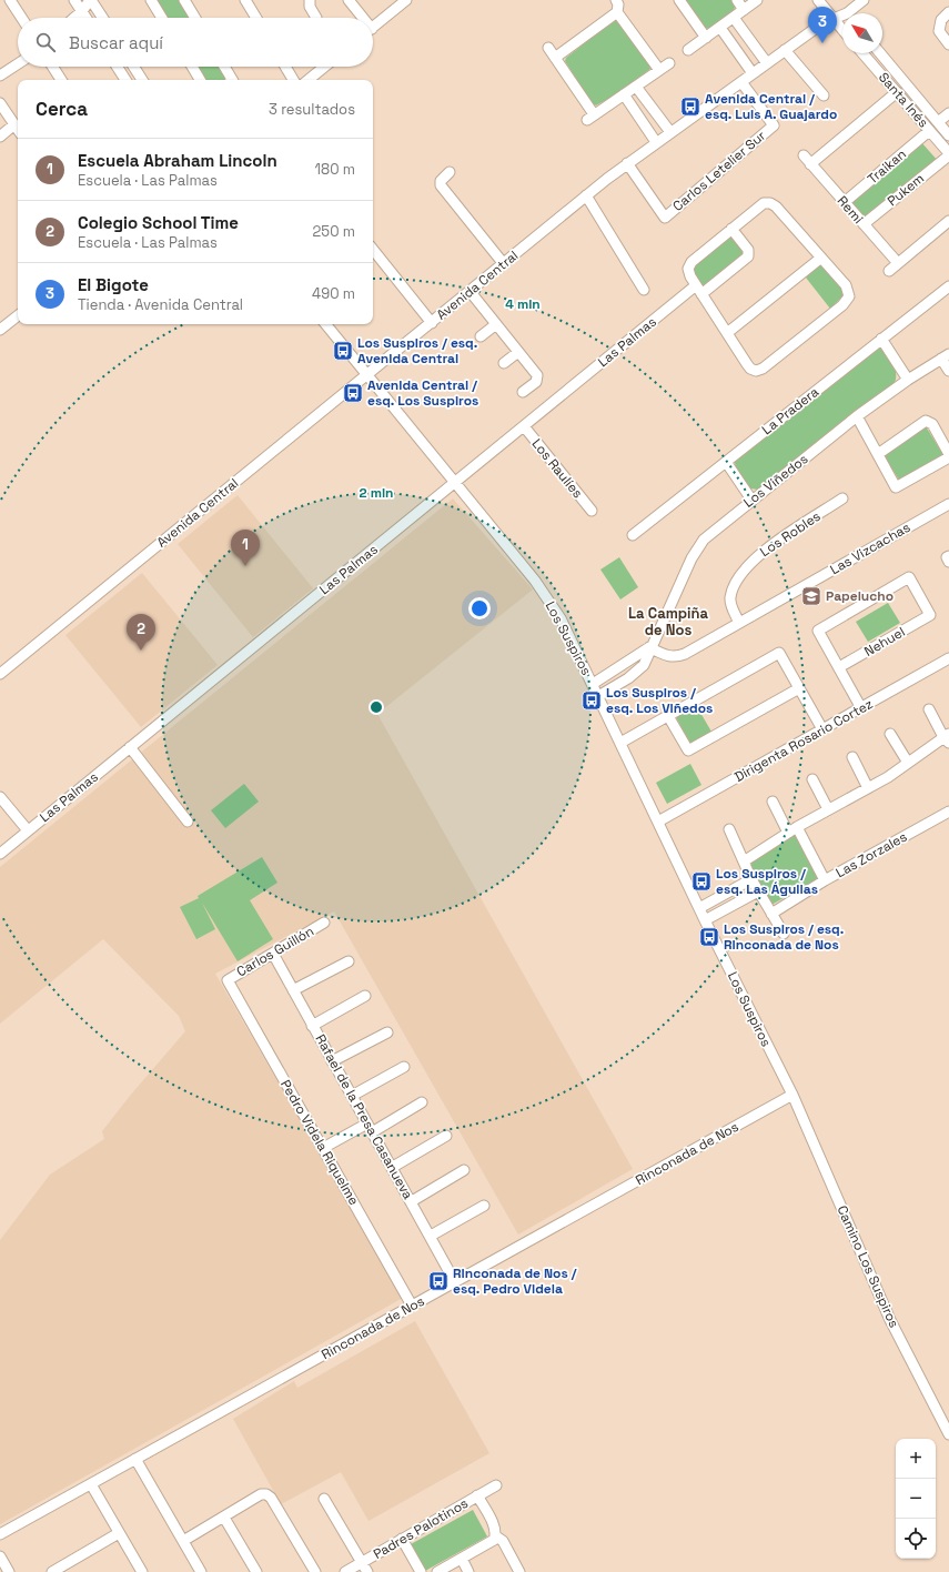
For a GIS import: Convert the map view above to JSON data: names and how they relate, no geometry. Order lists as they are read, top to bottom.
{
  "streets": {
    "street": [
      "Santa Inés",
      "Traikan",
      "Carlos Letelier Sur",
      "Pukem",
      "Remi",
      "Avenida Central",
      "Las Palmas",
      "La Pradera",
      "Los Raulíes",
      "Los Viñedos",
      "Los Robles",
      "Las Vizcachas",
      "Los Suspiros",
      "Nehuel",
      "Dirigenta Rosario Cortez",
      "Las Zorzales",
      "Carlos Guillón",
      "Rafael de la Presa Casanueva",
      "Pedro Videla Riquelme",
      "Rinconada de Nos",
      "Camino Los Suspiros",
      "Padres Palotinos"
    ]
  },
  "crossings": [
    ["Santa Inés", "Traikan"],
    ["Santa Inés", "Pukem"],
    ["Traikan", "Remi"],
    ["Carlos Letelier Sur", "Avenida Central"],
    ["Pukem", "Remi"],
    ["Avenida Central", "Los Suspiros"],
    ["Las Palmas", "Los Raulíes"],
    ["Las Palmas", "Los Suspiros"],
    ["Los Viñedos", "Las Vizcachas"],
    ["Los Viñedos", "Los Suspiros"],
    ["Los Robles", "Las Vizcachas"],
    ["Los Suspiros", "Dirigenta Rosario Cortez"],
    ["Los Suspiros", "Rinconada de Nos"],
    ["Los Suspiros", "Camino Los Suspiros"],
    ["Carlos Guillón", "Rafael de la Presa Casanueva"],
    ["Carlos Guillón", "Pedro Videla Riquelme"],
    ["Rafael de la Presa Casanueva", "Rinconada de Nos"],
    ["Pedro Videla Riquelme", "Rinconada de Nos"],
    ["Rinconada de Nos", "Camino Los Suspiros"]
  ],
  "districts": ["La Campiña de Nos"],
  "places": {
    "bus stop": [
      "Avenida Central / esq. Luis A. Guajardo",
      "Los Suspiros / esq. Avenida Central",
      "Avenida Central / esq. Los Suspiros",
      "Los Suspiros / esq. Los Viñedos",
      "Los Suspiros / esq. Las Águilas",
      "Los Suspiros / esq. Rinconada de Nos",
      "Rinconada de Nos / esq. Pedro Videla"
    ],
    "school or university": ["Papelucho"]
  },
  "north": "top left",
  "page": {
    "pins": ["3", "1", "2"],
    "search": "Buscar aquí",
    "heading": ["Cerca", "3 resultados"],
    "list": [
      {
        "mark": "1",
        "name": "Escuela Abraham Lincoln",
        "note": "Escuela · Las Palmas",
        "value": "180 m"
      },
      {
        "mark": "2",
        "name": "Colegio School Time",
        "note": "Escuela · Las Palmas",
        "value": "250 m"
      },
      {
        "mark": "3",
        "name": "El Bigote",
        "note": "Tienda · Avenida Central",
        "value": "490 m"
      }
    ],
    "map_buttons": ["+", "−"]
  },
  "rings": ["4 min", "2 min"]
}
